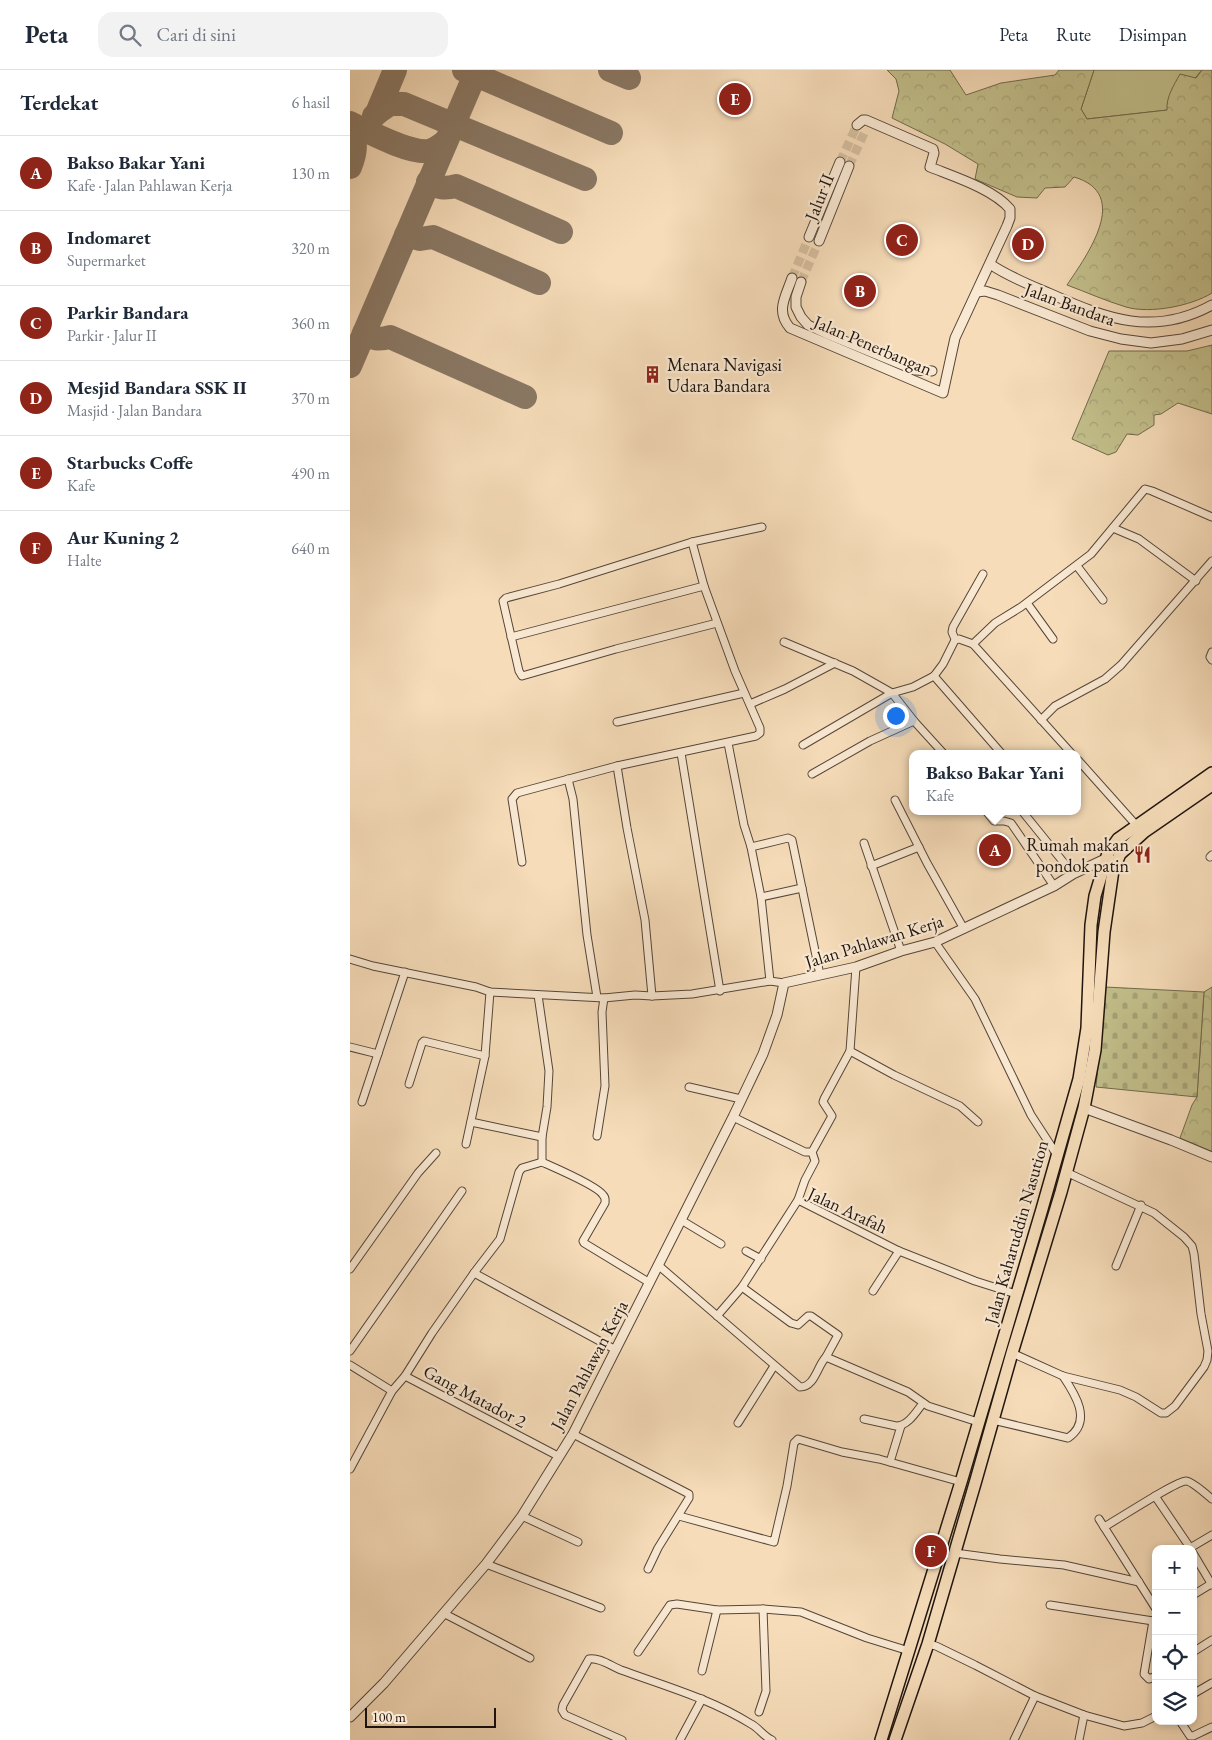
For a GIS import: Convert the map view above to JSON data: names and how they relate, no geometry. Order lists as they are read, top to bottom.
{
  "streets": {
    "highway": ["Jalan Kaharuddin Nasution"],
    "street": [
      "Jalur II",
      "Jalan Bandara",
      "Jalan Penerbangan",
      "Jalan Pahlawan Kerja",
      "Jalan Arafah",
      "Gang Matador 2"
    ]
  },
  "crossings": [
    ["Jalan Pahlawan Kerja", "Jalan Kaharuddin Nasution"],
    ["Jalan Pahlawan Kerja", "Gang Matador 2"],
    ["Jalan Arafah", "Jalan Kaharuddin Nasution"]
  ],
  "places": {
    "building": ["Menara Navigasi Udara Bandara"],
    "restaurant": ["Rumah makan pondok patin"]
  },
  "scale_bar": "100 m",
  "page": {
    "header": "Peta",
    "search": "Cari di sini",
    "nav": ["Peta", "Rute", "Disimpan"],
    "heading": ["Terdekat", "6 hasil"],
    "pins": [
      "E",
      "C",
      "D",
      "B",
      "A",
      "F"
    ],
    "list": [
      {
        "mark": "A",
        "name": "Bakso Bakar Yani",
        "note": "Kafe · Jalan Pahlawan Kerja",
        "value": "130 m"
      },
      {
        "mark": "B",
        "name": "Indomaret",
        "note": "Supermarket",
        "value": "320 m"
      },
      {
        "mark": "C",
        "name": "Parkir Bandara",
        "note": "Parkir · Jalur II",
        "value": "360 m"
      },
      {
        "mark": "D",
        "name": "Mesjid Bandara SSK II",
        "note": "Masjid · Jalan Bandara",
        "value": "370 m"
      },
      {
        "mark": "E",
        "name": "Starbucks Coffe",
        "note": "Kafe",
        "value": "490 m"
      },
      {
        "mark": "F",
        "name": "Aur Kuning 2",
        "note": "Halte",
        "value": "640 m"
      }
    ],
    "popup": ["Bakso Bakar Yani", "Kafe"],
    "map_buttons": ["+", "−"],
    "scale": "100 m"
  }
}
